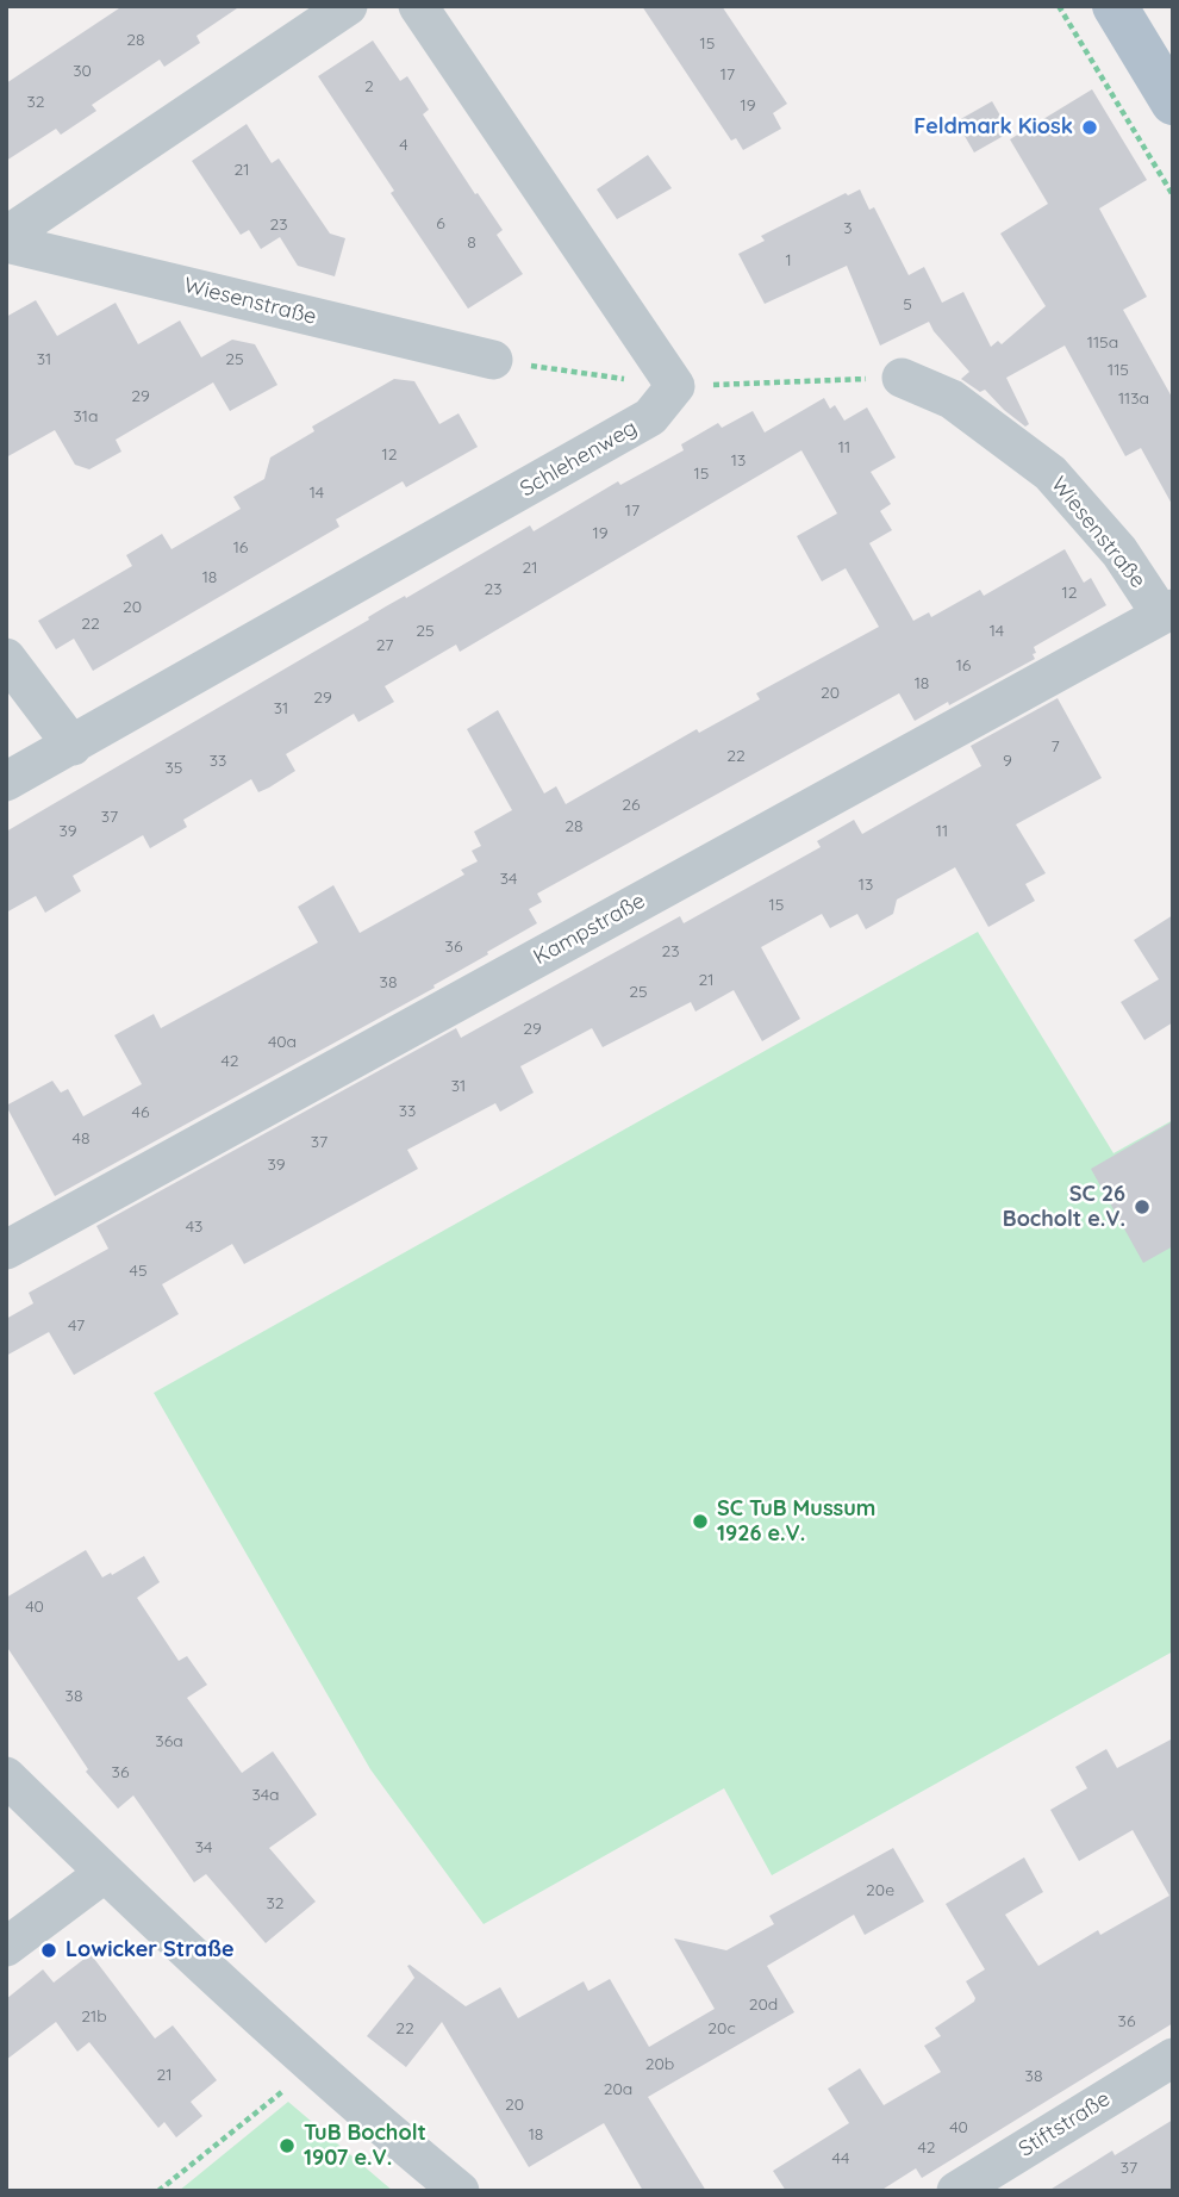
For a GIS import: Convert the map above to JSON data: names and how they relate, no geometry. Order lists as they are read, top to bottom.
{
  "streets": {
    "street": [
      "Wiesenstraße",
      "Schlehenweg",
      "Kampstraße",
      "Stiftstraße"
    ]
  },
  "crossings": [
    ["Wiesenstraße", "Kampstraße"]
  ],
  "places": [
    "Feldmark Kiosk",
    "SC 26 Bocholt e.V.",
    "SC TuB Mussum 1926 e.V.",
    "Lowicker Straße",
    "TuB Bocholt 1907 e.V."
  ],
  "house_numbers": [
    "28",
    "15",
    "30",
    "17",
    "2",
    "32",
    "19",
    "4",
    "21",
    "6",
    "23",
    "3",
    "8",
    "1",
    "5",
    "115a",
    "31",
    "25",
    "115",
    "29",
    "113a",
    "31a",
    "11",
    "12",
    "13",
    "15",
    "14",
    "17",
    "19",
    "16",
    "21",
    "18",
    "23",
    "12",
    "20",
    "22",
    "25",
    "14",
    "27",
    "16",
    "18",
    "20",
    "29",
    "31",
    "7",
    "22",
    "33",
    "9",
    "35",
    "26",
    "37",
    "28",
    "39",
    "11",
    "34",
    "13",
    "15",
    "36",
    "23",
    "21",
    "38",
    "25",
    "29",
    "40a",
    "42",
    "31",
    "33",
    "46",
    "48",
    "37",
    "39",
    "43",
    "45",
    "47",
    "40",
    "38",
    "36a",
    "36",
    "34a",
    "34",
    "20e",
    "32",
    "20d",
    "21b",
    "36",
    "22",
    "20c",
    "20b",
    "21",
    "38",
    "20a",
    "20",
    "40",
    "18",
    "42",
    "44",
    "37"
  ]
}
